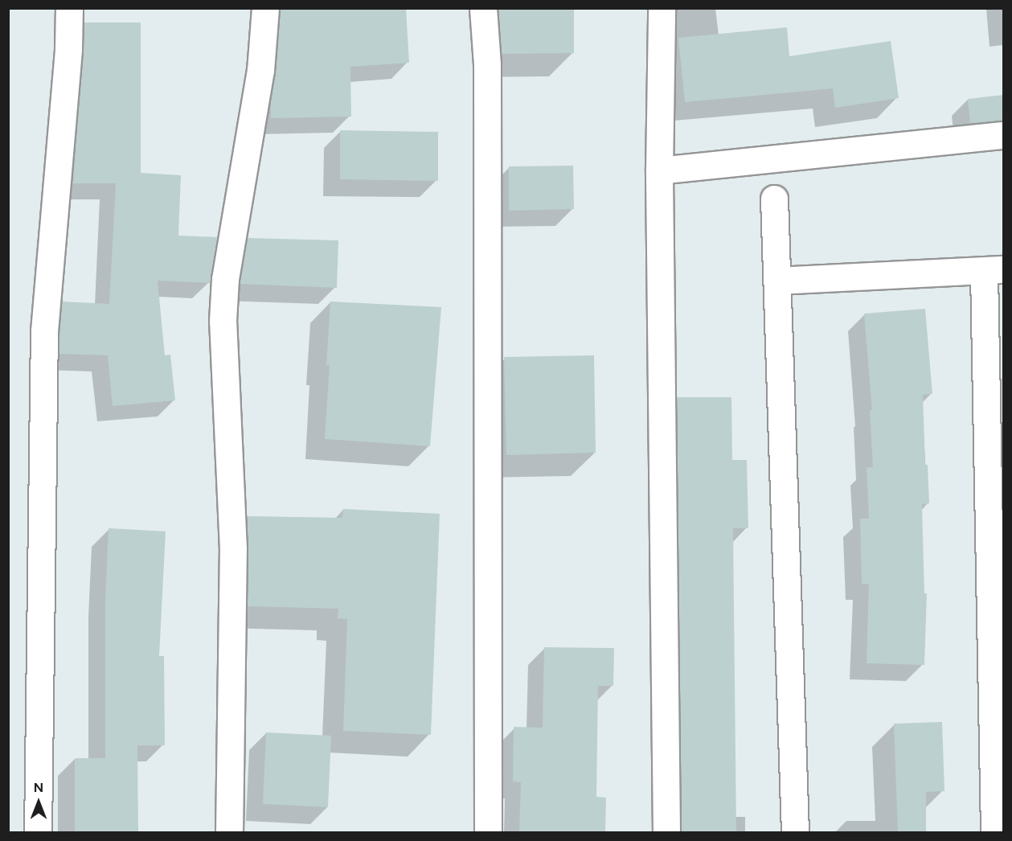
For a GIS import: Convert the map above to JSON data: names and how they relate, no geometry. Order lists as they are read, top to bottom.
{
  "north": "top"
}
